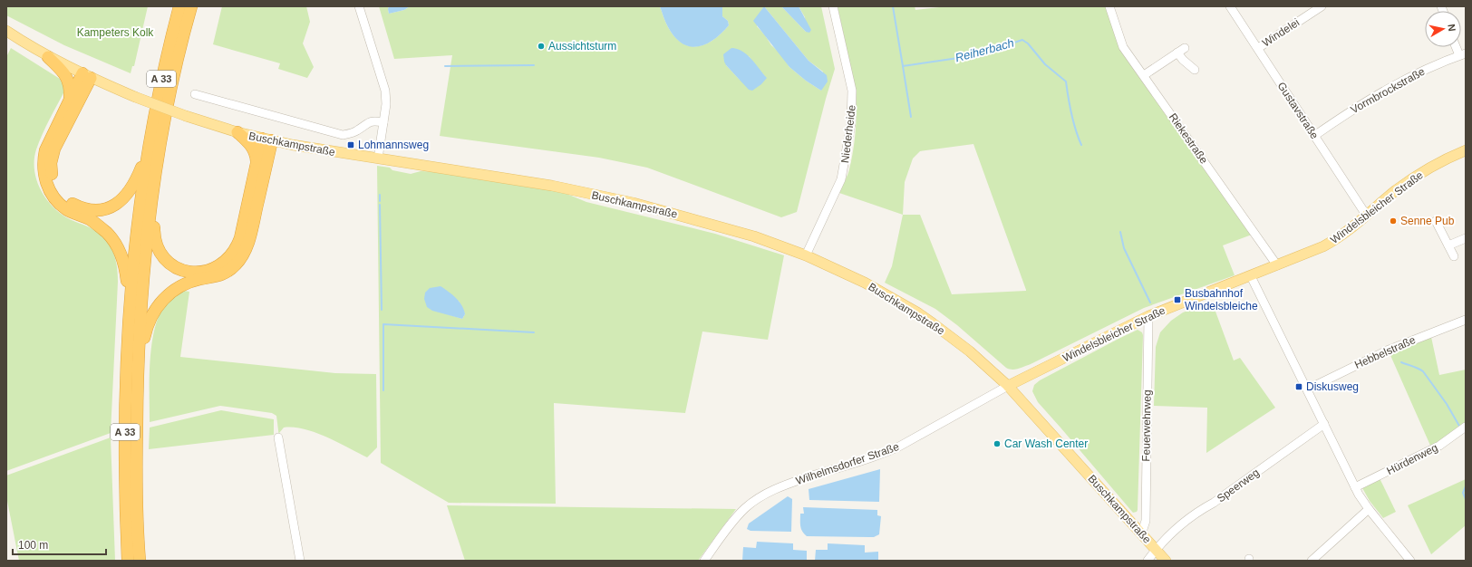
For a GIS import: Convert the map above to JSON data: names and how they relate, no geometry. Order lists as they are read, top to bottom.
{
  "streets": {
    "highway": ["A 33"],
    "main road": ["Buschkampstraße", "Windelsbleicher Straße"],
    "street": [
      "Windelei",
      "Vormbrockstraße",
      "Gustavstraße",
      "Niederheide",
      "Riekestraße",
      "Hebbelstraße",
      "Feuerwehrweg",
      "Hürdenweg",
      "Wilhelmsdorfer Straße",
      "Speerweg"
    ]
  },
  "crossings": [
    ["Windelei", "Gustavstraße"],
    ["Vormbrockstraße", "Gustavstraße"],
    ["Gustavstraße", "Windelsbleicher Straße"],
    ["Niederheide", "Buschkampstraße"],
    ["Riekestraße", "Windelsbleicher Straße"],
    ["Buschkampstraße", "Windelsbleicher Straße"],
    ["Buschkampstraße", "Feuerwehrweg"],
    ["Buschkampstraße", "Wilhelmsdorfer Straße"],
    ["Buschkampstraße", "Speerweg"],
    ["Windelsbleicher Straße", "Feuerwehrweg"],
    ["Windelsbleicher Straße", "Wilhelmsdorfer Straße"]
  ],
  "water": ["Reiherbach"],
  "parks": ["Kampeters Kolk"],
  "places": {
    "other": ["Aussichtsturm", "Senne Pub", "Car Wash Center"],
    "transit": ["Lohmannsweg", "Busbahnhof Windelsbleiche", "Diskusweg"]
  },
  "scale_bar": "100 m",
  "north": "right"
}
